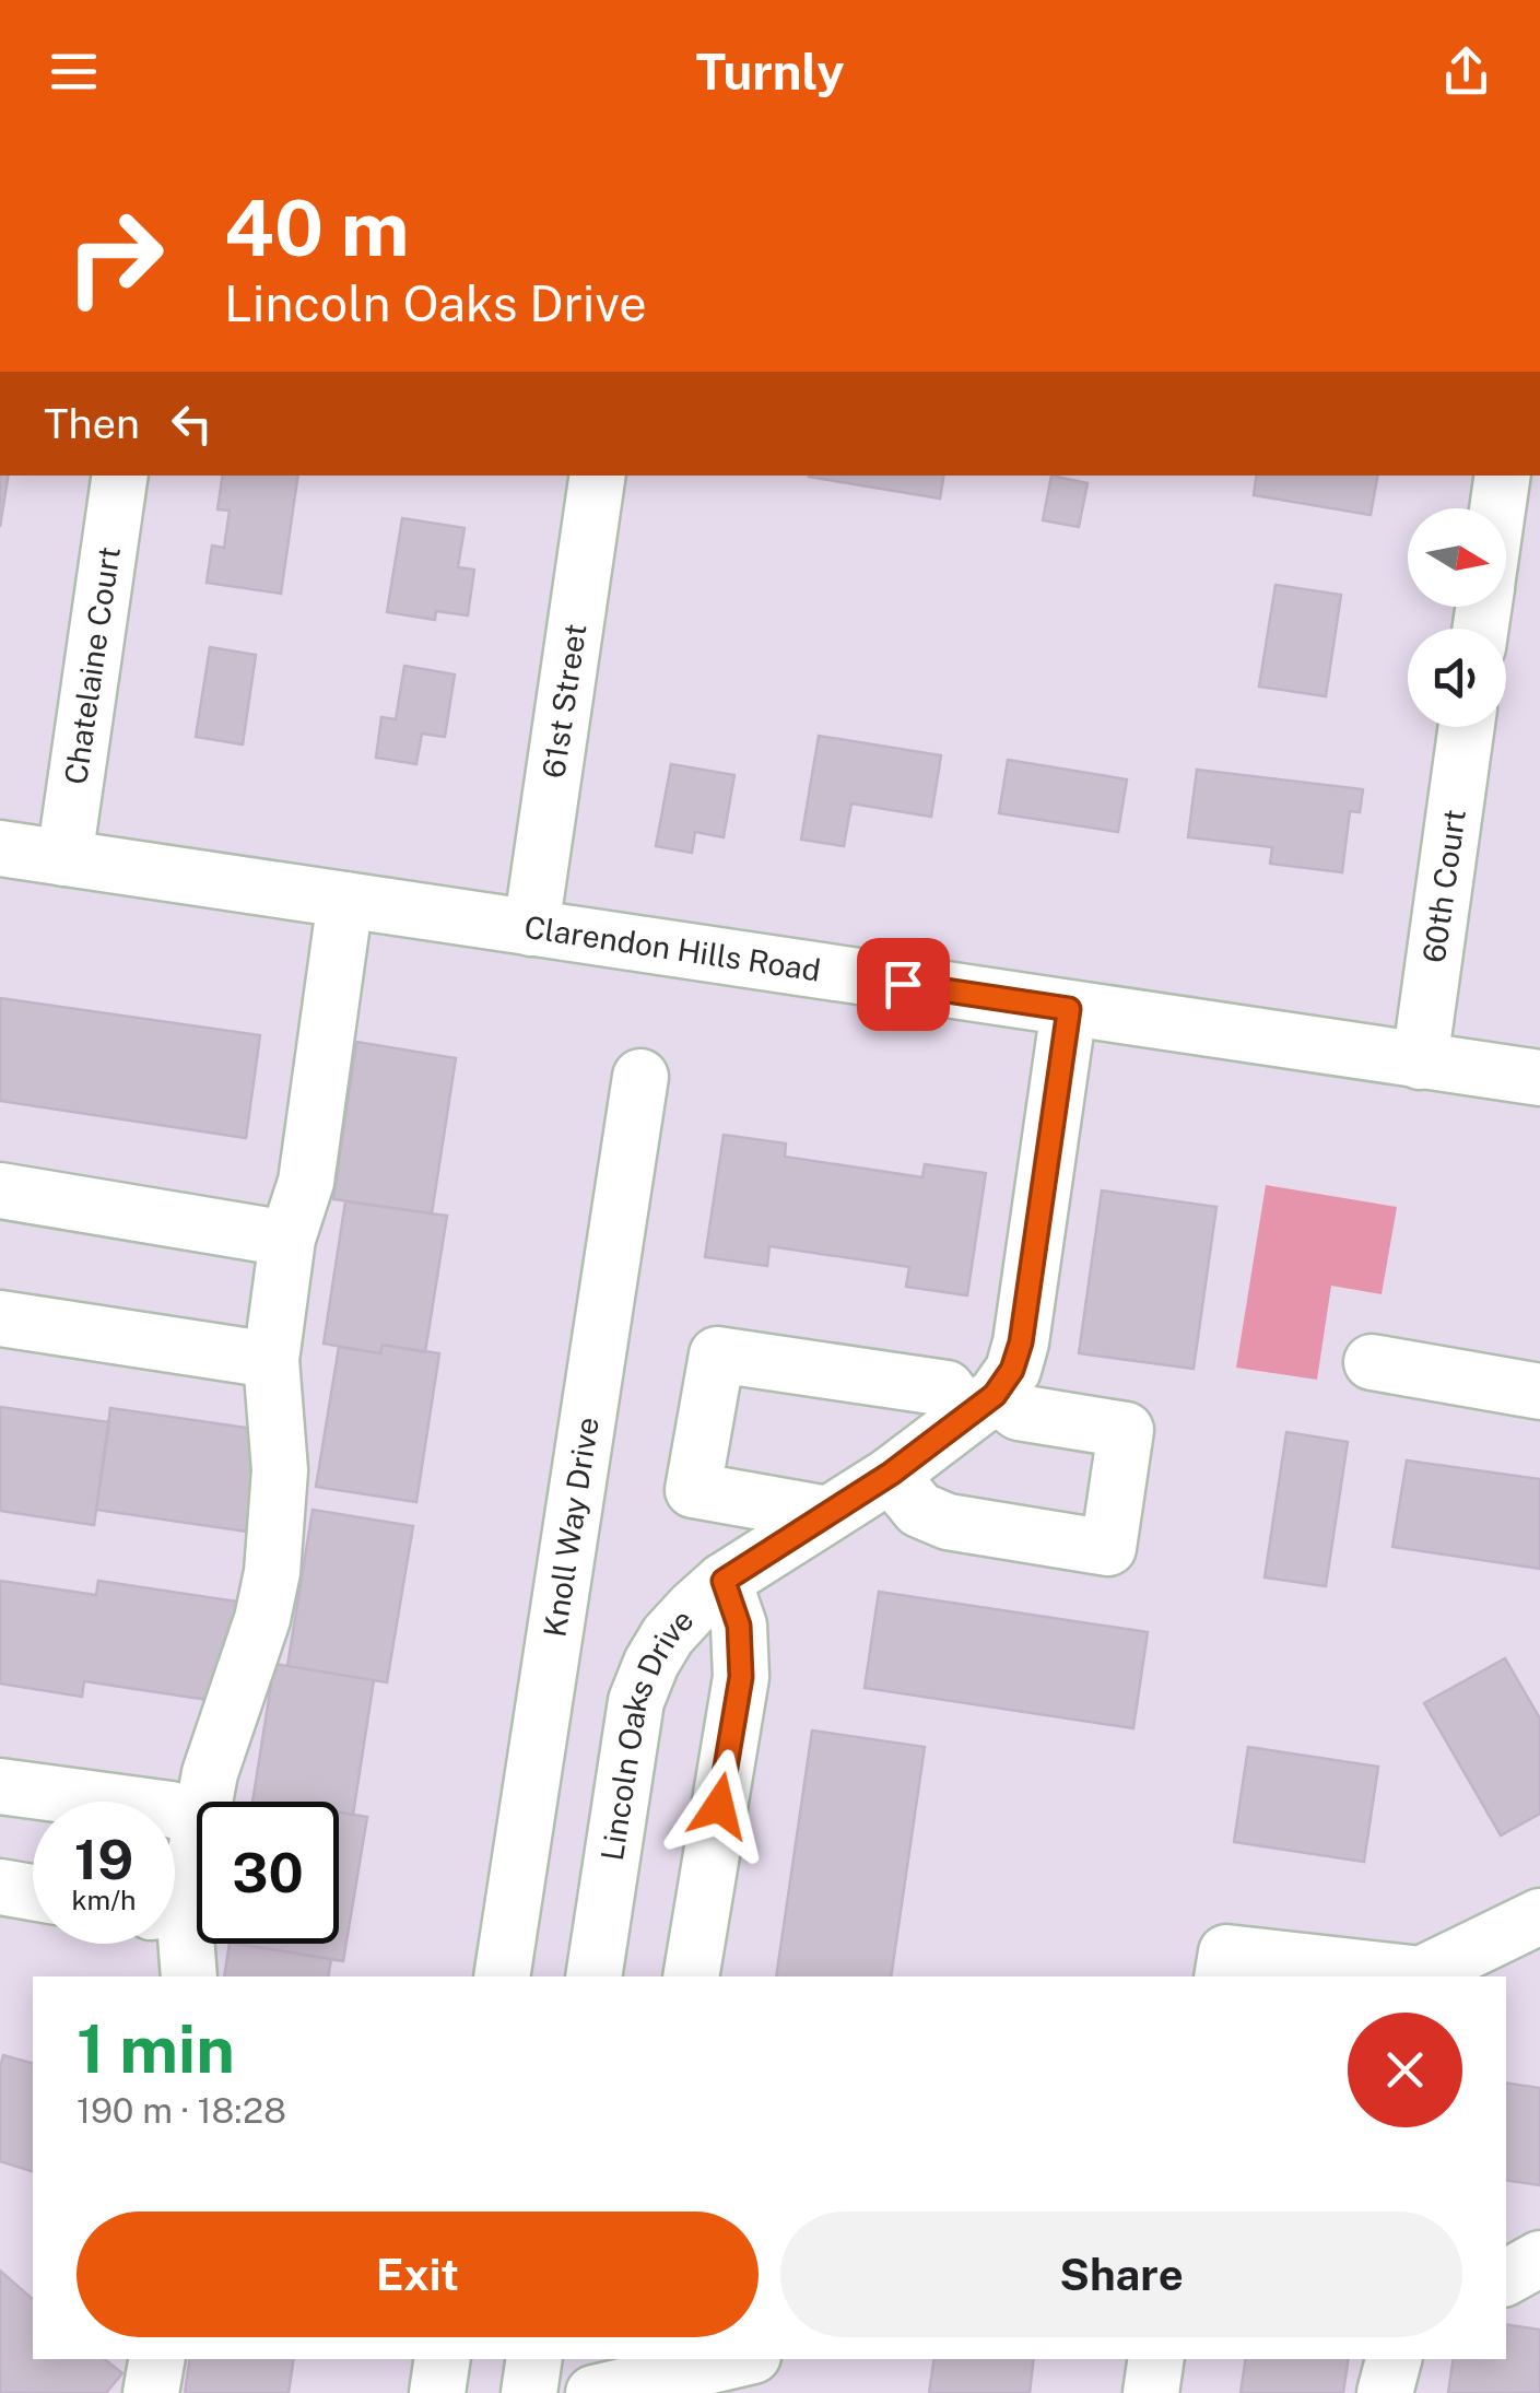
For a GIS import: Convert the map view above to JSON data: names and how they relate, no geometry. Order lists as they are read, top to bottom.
{
  "streets": {
    "street": [
      "Chatelaine Court",
      "61st Street",
      "60th Court",
      "Clarendon Hills Road",
      "Knoll Way Drive",
      "Lincoln Oaks Drive"
    ]
  },
  "crossings": [
    ["Chatelaine Court", "Clarendon Hills Road"],
    ["61st Street", "Clarendon Hills Road"],
    ["60th Court", "Clarendon Hills Road"],
    ["Clarendon Hills Road", "Lincoln Oaks Drive"]
  ],
  "north": "right",
  "page": {
    "header": "Turnly",
    "turn": ["40 m", "Lincoln Oaks Drive"],
    "then": "Then",
    "speed": "19 km/h",
    "limit": "30",
    "heading": ["1 min", "190 m · 18:28"],
    "buttons": ["Exit", "Share"]
  }
}
